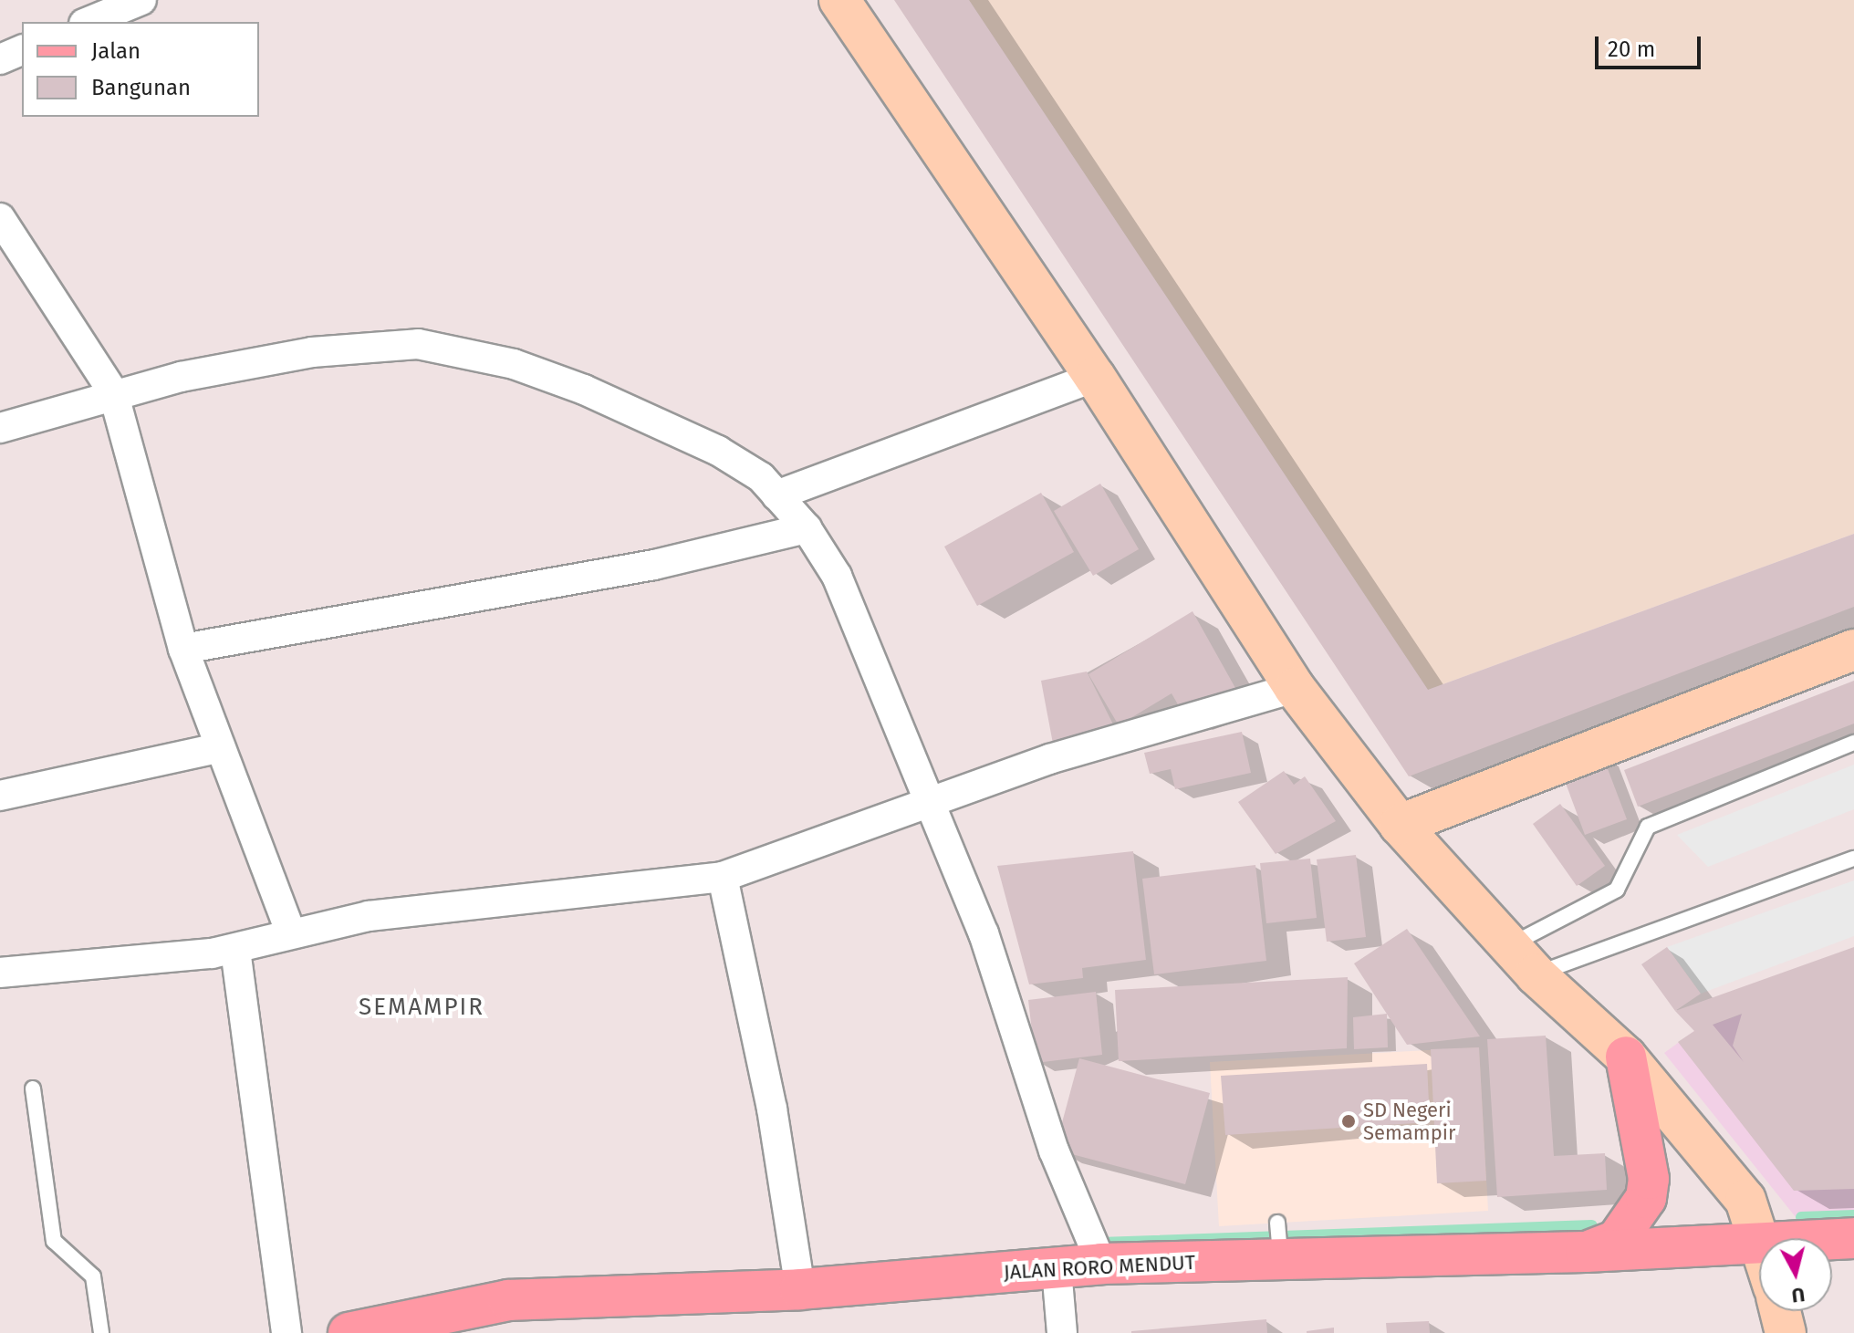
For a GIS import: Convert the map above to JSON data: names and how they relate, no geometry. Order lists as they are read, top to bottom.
{
  "streets": {
    "main road": ["JALAN RORO MENDUT"]
  },
  "districts": ["SEMAMPIR"],
  "places": ["SD Negeri Semampir"],
  "legend": ["Jalan", "Bangunan"],
  "scale_bar": "20 m",
  "north": "bottom"
}
